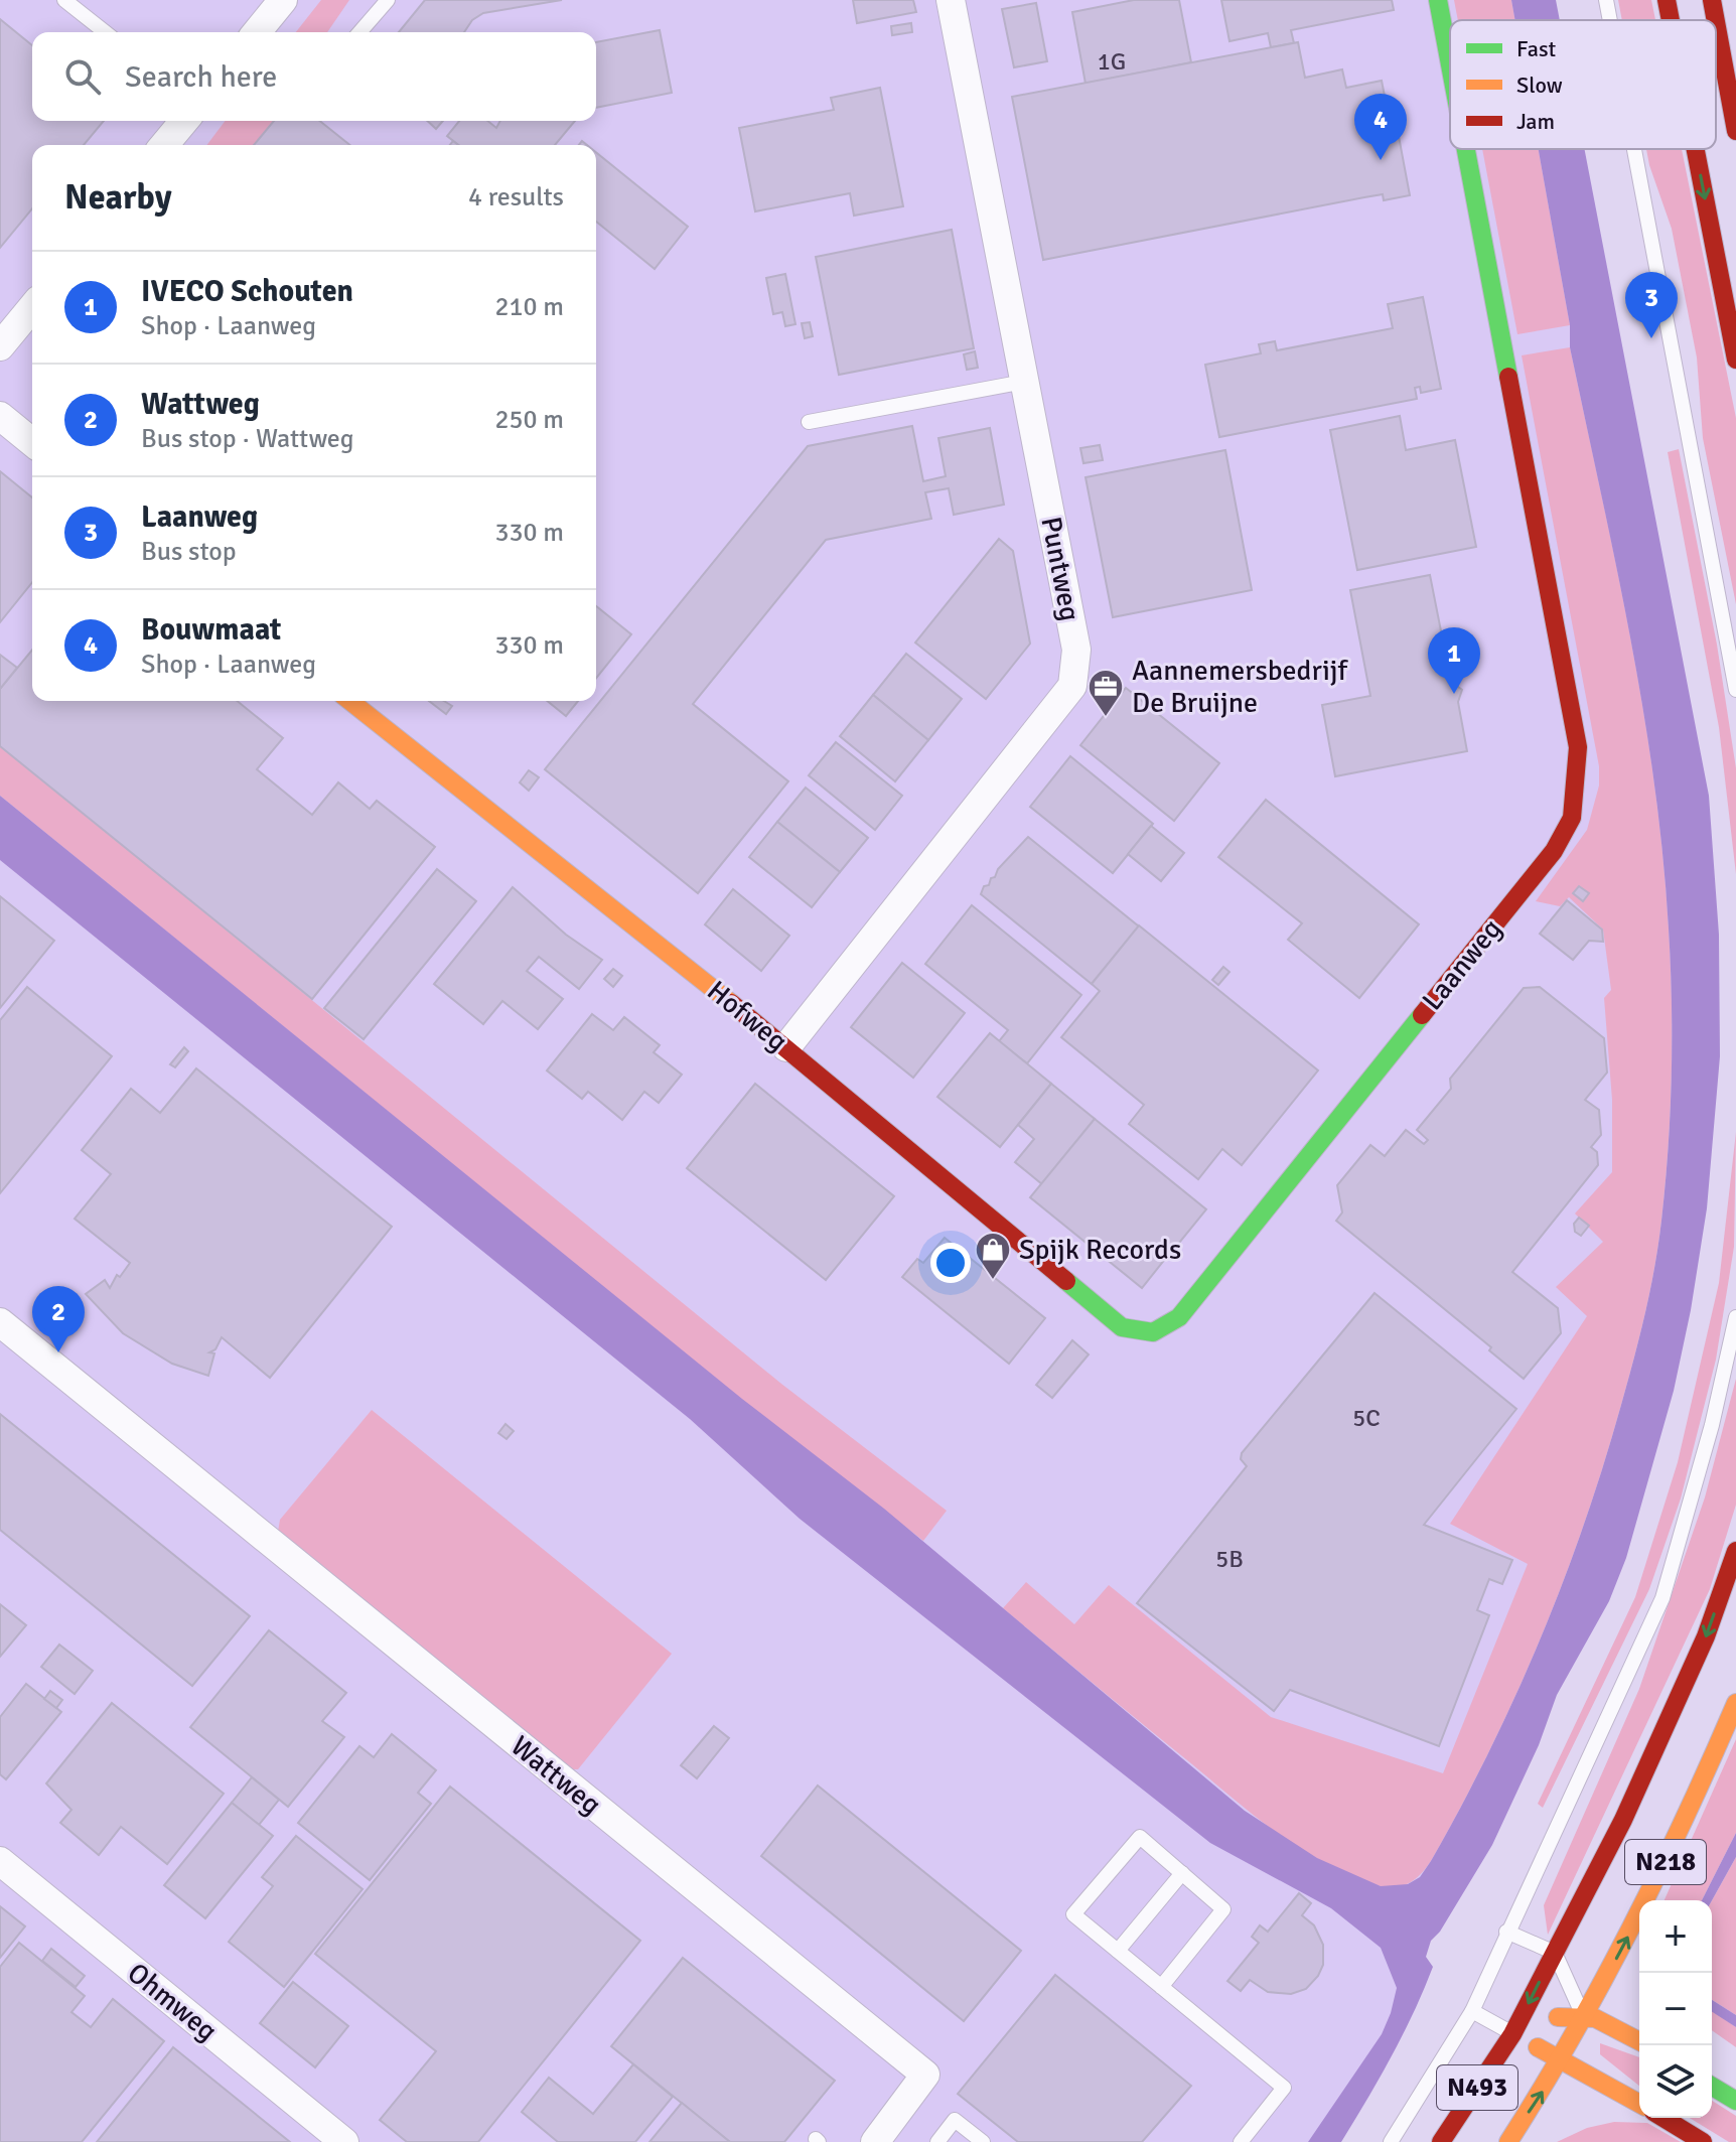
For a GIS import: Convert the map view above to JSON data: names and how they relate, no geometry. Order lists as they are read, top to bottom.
{
  "streets": {
    "street": [
      "Puntweg",
      "Laanweg",
      "Hofweg",
      "Wattweg",
      "N218",
      "Ohmweg",
      "N493"
    ]
  },
  "crossings": [
    ["Puntweg", "Hofweg"],
    ["Laanweg", "Hofweg"],
    ["N218", "N493"]
  ],
  "places": {
    "office": ["Aannemersbedrijf De Bruijne"],
    "shop": ["Spijk Records"]
  },
  "house_numbers": ["1G", "5C", "5B"],
  "legend": ["Fast", "Slow", "Jam"],
  "page": {
    "search": "Search here",
    "pins": [
      "4",
      "3",
      "1",
      "2"
    ],
    "heading": ["Nearby", "4 results"],
    "list": [
      {
        "mark": "1",
        "name": "IVECO Schouten",
        "note": "Shop · Laanweg",
        "value": "210 m"
      },
      {
        "mark": "2",
        "name": "Wattweg",
        "note": "Bus stop · Wattweg",
        "value": "250 m"
      },
      {
        "mark": "3",
        "name": "Laanweg",
        "note": "Bus stop",
        "value": "330 m"
      },
      {
        "mark": "4",
        "name": "Bouwmaat",
        "note": "Shop · Laanweg",
        "value": "330 m"
      }
    ],
    "map_buttons": ["+", "−"]
  }
}
